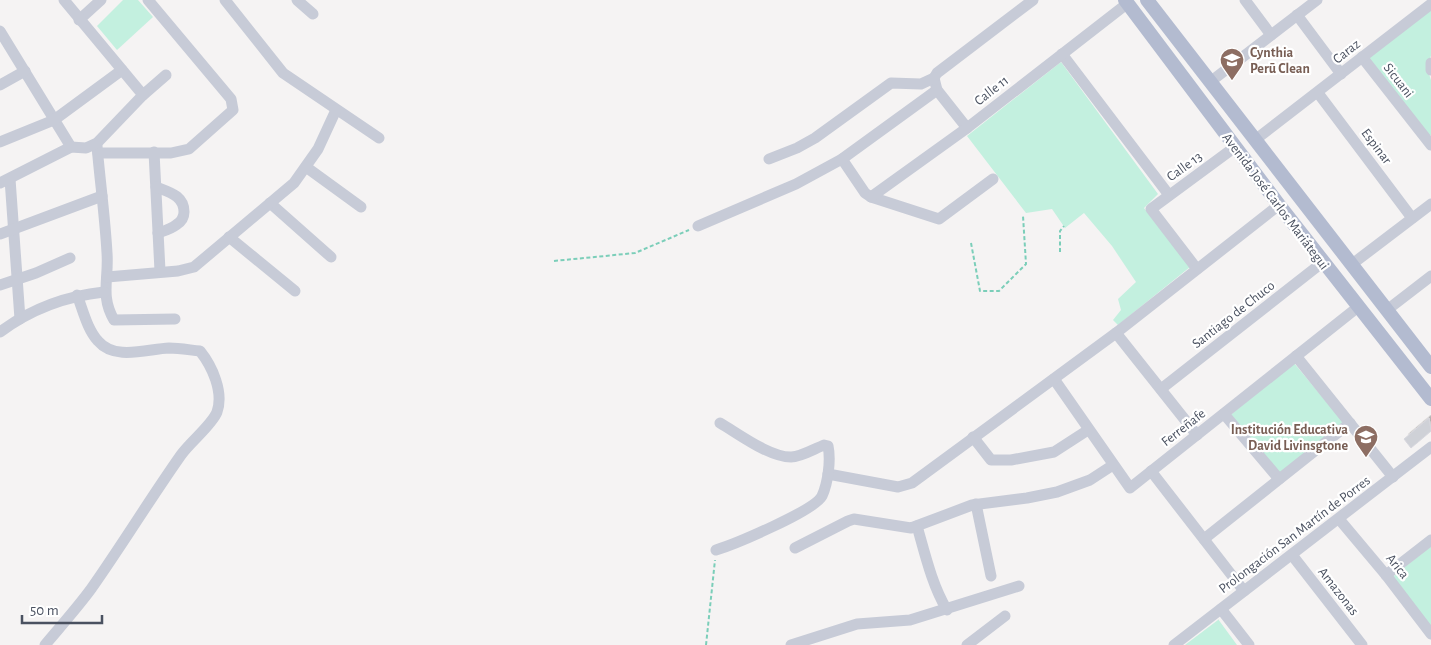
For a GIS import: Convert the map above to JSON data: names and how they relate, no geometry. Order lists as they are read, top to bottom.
{
  "streets": {
    "main road": ["Avenida José Carlos Mariátegui"],
    "street": [
      "Caraz",
      "Sicuani",
      "Calle 11",
      "Espinar",
      "Calle 13",
      "Santiago de Chuco",
      "Ferreñafe",
      "Prolongación San Martín de Porres",
      "Arica",
      "Amazonas"
    ]
  },
  "crossings": [
    ["Caraz", "Sicuani"],
    ["Caraz", "Espinar"],
    ["Caraz", "Avenida José Carlos Mariátegui"],
    ["Calle 11", "Avenida José Carlos Mariátegui"],
    ["Calle 13", "Avenida José Carlos Mariátegui"],
    ["Avenida José Carlos Mariátegui", "Santiago de Chuco"],
    ["Avenida José Carlos Mariátegui", "Ferreñafe"],
    ["Prolongación San Martín de Porres", "Arica"],
    ["Prolongación San Martín de Porres", "Amazonas"]
  ],
  "places": {
    "school or university": ["Cynthia Perū Clean", "Institución Educativa David Livinsgtone"]
  },
  "scale_bar": "50 m"
}
